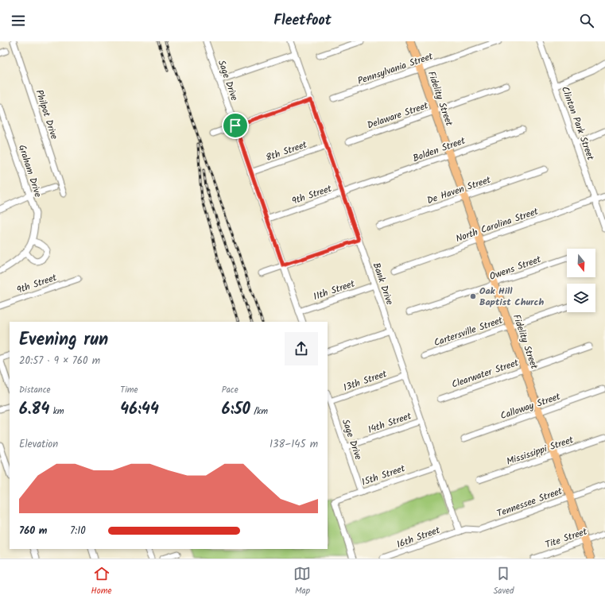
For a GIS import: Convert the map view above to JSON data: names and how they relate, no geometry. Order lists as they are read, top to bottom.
{
  "streets": {
    "main road": ["Fidelity Street"],
    "street": [
      "Pennsylvania Street",
      "Sage Drive",
      "Philpot Drive",
      "Delaware Street",
      "Clinton Park Street",
      "Bolden Street",
      "8th Street",
      "Graham Drive",
      "De Haven Street",
      "9th Street",
      "North Carolina Street",
      "Owens Street",
      "Bank Drive",
      "11th Street",
      "Cartersville Street",
      "Clearwater Street",
      "13th Street",
      "Calloway Street",
      "14th Street",
      "Mississippi Street",
      "15th Street",
      "Tennessee Street",
      "16th Street",
      "Tite Street"
    ]
  },
  "crossings": [
    ["Pennsylvania Street", "Fidelity Street"],
    ["Sage Drive", "8th Street"],
    ["Sage Drive", "9th Street"],
    ["Sage Drive", "11th Street"],
    ["Sage Drive", "13th Street"],
    ["Sage Drive", "14th Street"],
    ["Sage Drive", "15th Street"],
    ["Fidelity Street", "Delaware Street"],
    ["Fidelity Street", "Bolden Street"],
    ["Fidelity Street", "De Haven Street"],
    ["Fidelity Street", "North Carolina Street"],
    ["Fidelity Street", "Owens Street"],
    ["Fidelity Street", "Cartersville Street"],
    ["Fidelity Street", "Clearwater Street"],
    ["Fidelity Street", "Calloway Street"],
    ["Fidelity Street", "Mississippi Street"],
    ["Fidelity Street", "Tennessee Street"],
    ["Fidelity Street", "Tite Street"],
    ["Clinton Park Street", "North Carolina Street"],
    ["Bolden Street", "9th Street"],
    ["8th Street", "Bank Drive"],
    ["9th Street", "Bank Drive"],
    ["Bank Drive", "11th Street"],
    ["Bank Drive", "13th Street"],
    ["Bank Drive", "14th Street"],
    ["Bank Drive", "15th Street"],
    ["Bank Drive", "Tennessee Street"],
    ["Bank Drive", "16th Street"],
    ["Tennessee Street", "16th Street"]
  ],
  "places": ["Oak Hill Baptist Church"],
  "north": "bottom",
  "page": {
    "header": "Fleetfoot",
    "heading": ["Evening run", "20:57 · 9 × 760 m"],
    "stats": [
      ["Distance", "6.84 km"],
      ["Time", "46:44"],
      ["Pace", "6:50 /km"]
    ],
    "chart": ["Elevation", "138–145 m"],
    "list": [
      {
        "name": "760 m",
        "note": "7:10"
      }
    ],
    "tabs": ["Home", "Map", "Saved"]
  }
}
